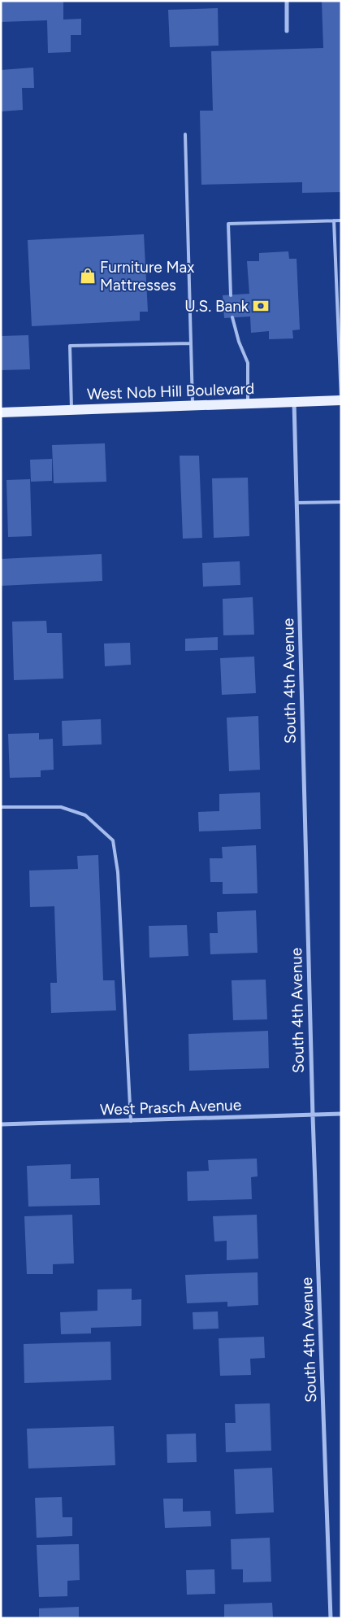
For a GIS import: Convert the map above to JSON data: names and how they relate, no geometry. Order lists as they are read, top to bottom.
{
  "streets": {
    "main road": ["West Nob Hill Boulevard"],
    "street": ["South 4th Avenue", "West Prasch Avenue"]
  },
  "crossings": [
    ["West Nob Hill Boulevard", "South 4th Avenue"],
    ["South 4th Avenue", "West Prasch Avenue"]
  ],
  "places": {
    "shop": ["Furniture Max Mattresses"],
    "bank": ["U.S. Bank"]
  }
}
